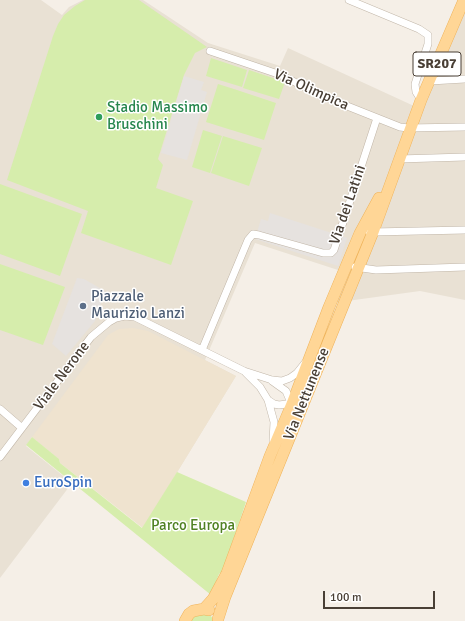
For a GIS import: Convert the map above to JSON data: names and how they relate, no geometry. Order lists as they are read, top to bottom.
{
  "streets": {
    "main road": ["SR207", "Via Nettunense"],
    "street": ["Via Olimpica", "Via dei Latini", "Viale Nerone"]
  },
  "crossings": [
    ["Via Olimpica", "Via dei Latini"],
    ["Via Olimpica", "Via Nettunense"],
    ["Via dei Latini", "Viale Nerone"],
    ["Viale Nerone", "Via Nettunense"]
  ],
  "parks": ["Parco Europa"],
  "places": ["Stadio Massimo Bruschini", "Piazzale Maurizio Lanzi", "EuroSpin"],
  "scale_bar": "100 m"
}
